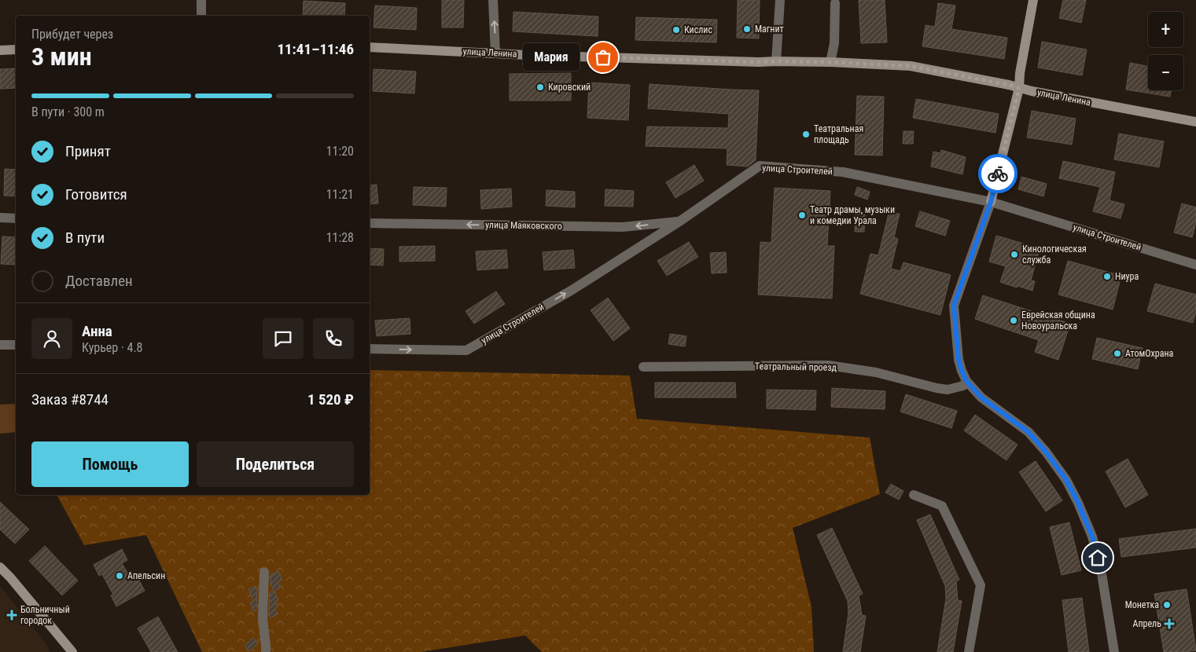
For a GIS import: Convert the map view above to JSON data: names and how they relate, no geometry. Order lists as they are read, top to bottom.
{
  "streets": {
    "main road": ["улица Ленина"],
    "street": ["улица Строителей", "улица Маяковского", "Театральный проезд"]
  },
  "crossings": [
    ["улица Строителей", "улица Маяковского"]
  ],
  "one_way": ["улица Строителей", "улица Маяковского"],
  "places": {
    "other": [
      "Магнит",
      "Кислис",
      "Мария",
      "Кировский",
      "Театральная площадь",
      "Театр драмы, музыки и комедии Урала",
      "Кинологическая служба",
      "Ниура",
      "Еврейская община Новоуральска",
      "АтомОхрана",
      "Апельсин",
      "Монетка"
    ],
    "health": ["Больничный городок", "Апрель"]
  },
  "page": {
    "map_buttons": ["+", "−"],
    "heading": ["3 мин", "Прибудет через", "11:41–11:46"],
    "panel": [
      "Анна",
      "Курьер · 4.8",
      "Заказ #8744",
      "1 520 ₽"
    ],
    "bubble": "Мария",
    "bar": "В пути · 300 m",
    "list": [
      ["Принят", "11:20"],
      ["Готовится", "11:21"],
      ["В пути", "11:28"],
      "Доставлен"
    ],
    "buttons": ["Помощь", "Поделиться"]
  }
}
